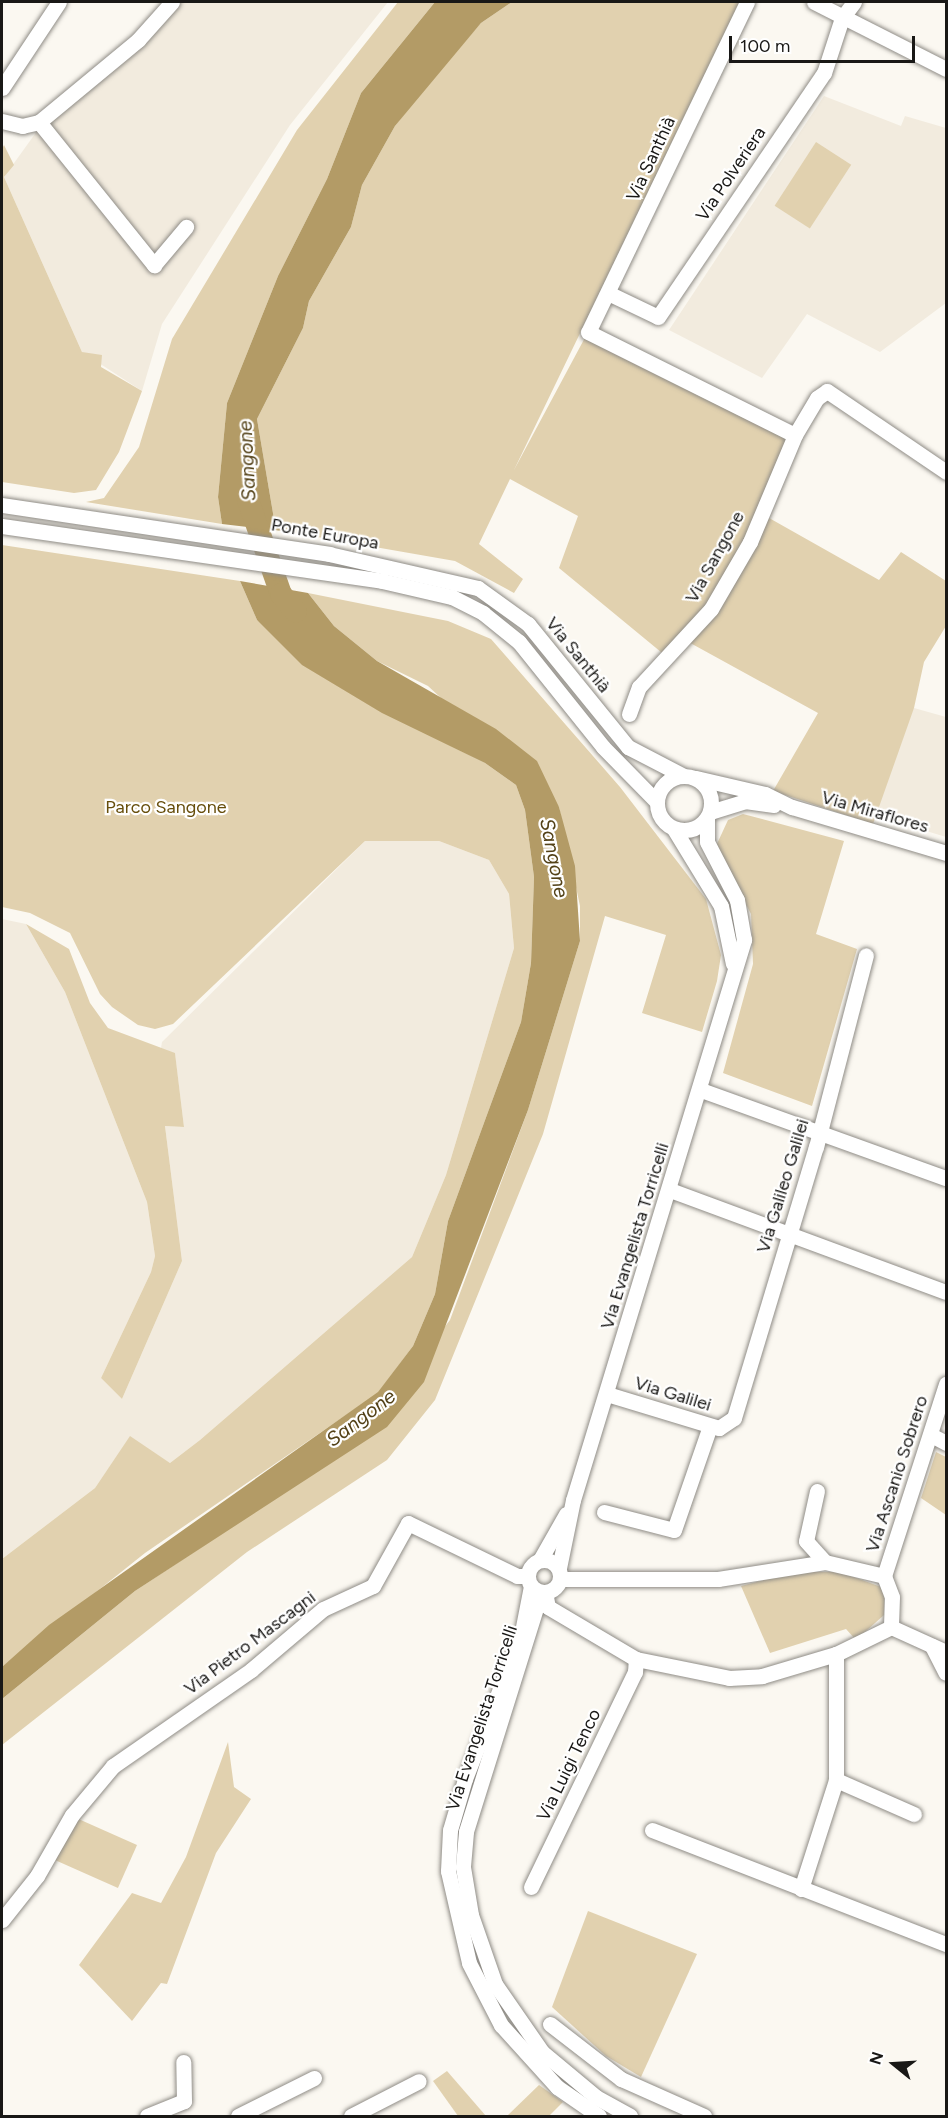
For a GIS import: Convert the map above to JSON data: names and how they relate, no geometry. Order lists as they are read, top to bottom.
{
  "streets": {
    "street": [
      "Via Santhià",
      "Via Polveriera",
      "Ponte Europa",
      "Via Sangone",
      "Via Miraflores",
      "Via Galileo Galilei",
      "Via Evangelista Torricelli",
      "Via Galilei",
      "Via Ascanio Sobrero",
      "Via Pietro Mascagni",
      "Via Luigi Tenco"
    ]
  },
  "crossings": [
    ["Via Santhià", "Via Polveriera"],
    ["Via Santhià", "Ponte Europa"],
    ["Via Santhià", "Via Sangone"],
    ["Via Santhià", "Via Miraflores"],
    ["Via Santhià", "Via Evangelista Torricelli"],
    ["Ponte Europa", "Via Miraflores"],
    ["Ponte Europa", "Via Evangelista Torricelli"],
    ["Via Miraflores", "Via Evangelista Torricelli"],
    ["Via Galileo Galilei", "Via Galilei"],
    ["Via Evangelista Torricelli", "Via Galilei"],
    ["Via Evangelista Torricelli", "Via Pietro Mascagni"],
    ["Via Ascanio Sobrero", "Via Pietro Mascagni"]
  ],
  "water": ["Sangone"],
  "parks": ["Parco Sangone"],
  "scale_bar": "100 m",
  "north": "left"
}
